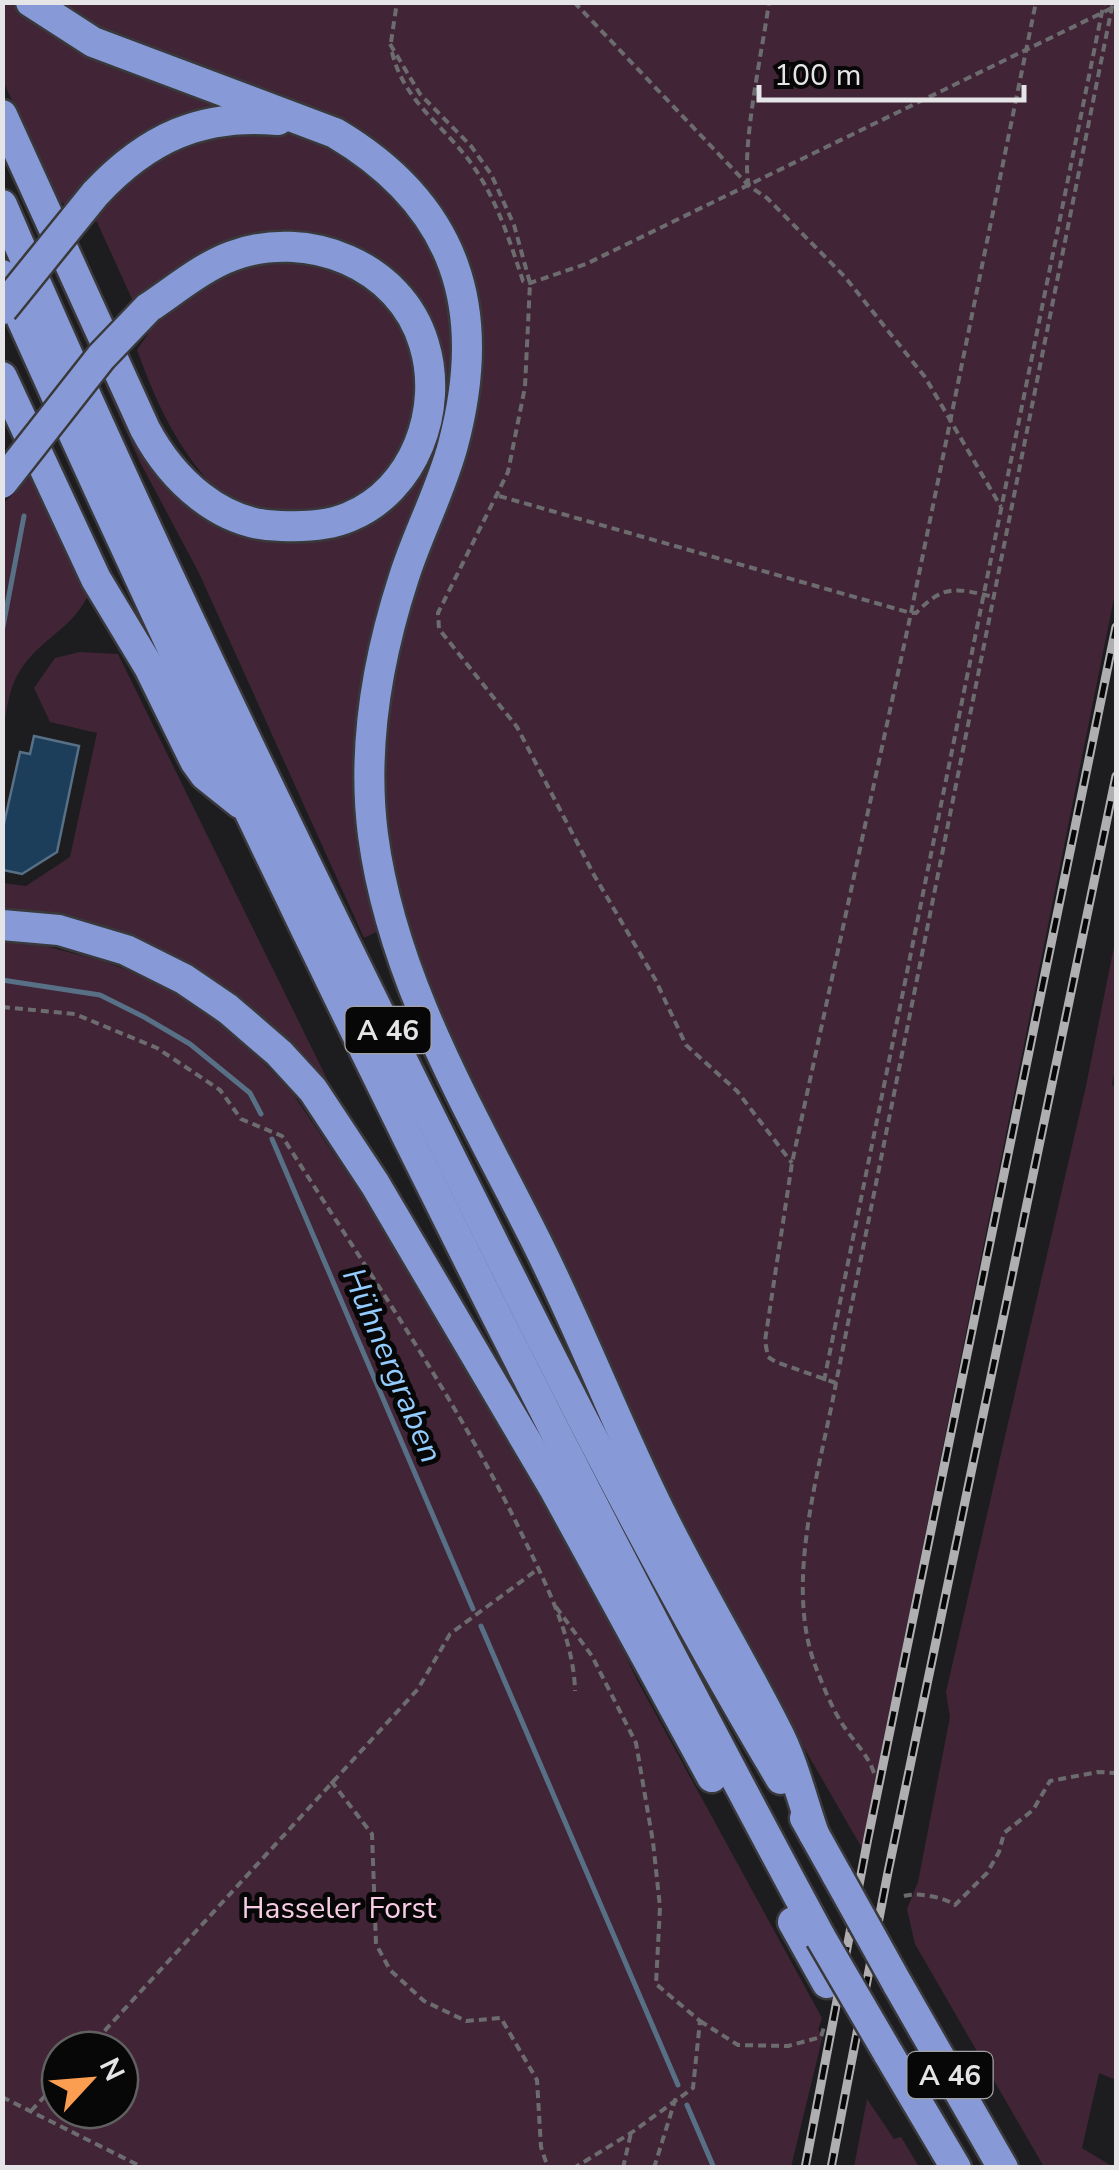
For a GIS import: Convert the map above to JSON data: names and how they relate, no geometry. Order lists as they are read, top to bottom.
{
  "streets": {
    "highway": ["A 46"]
  },
  "water": ["Hühnergraben"],
  "parks": ["Hasseler Forst"],
  "scale_bar": "100 m",
  "north": "top right"
}
